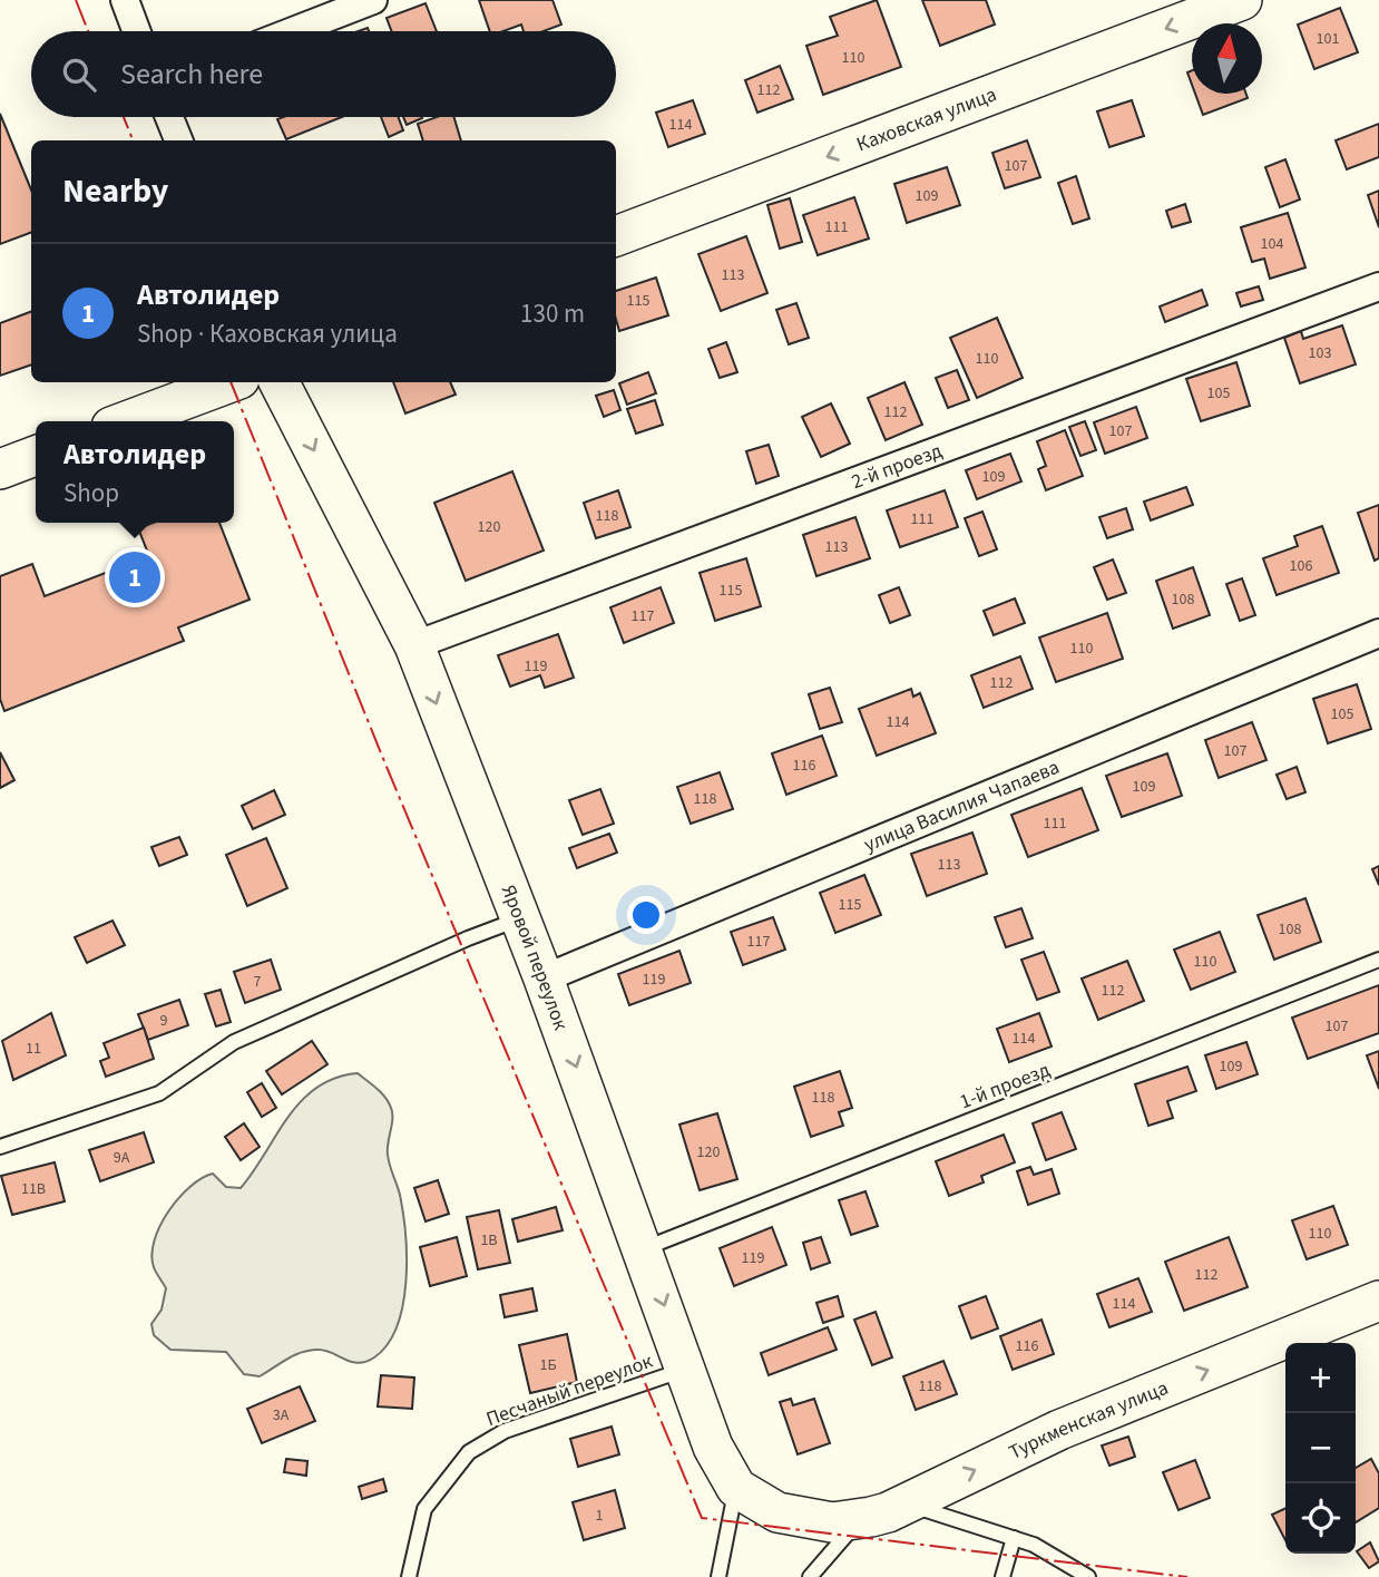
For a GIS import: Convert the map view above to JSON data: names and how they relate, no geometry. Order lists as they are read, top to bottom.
{
  "streets": {
    "main road": ["Каховская улица", "Яровой переулок", "Туркменская улица"],
    "street": ["2-й проезд", "улица Василия Чапаева"],
    "lane": ["1-й проезд", "Песчаный переулок"]
  },
  "crossings": [
    ["2-й проезд", "Яровой переулок"],
    ["улица Василия Чапаева", "Яровой переулок"],
    ["Яровой переулок", "1-й проезд"],
    ["Яровой переулок", "Песчаный переулок"],
    ["Яровой переулок", "Туркменская улица"]
  ],
  "one_way": ["Каховская улица", "Яровой переулок", "Туркменская улица"],
  "house_numbers": [
    "101",
    "110",
    "112",
    "114",
    "107",
    "109",
    "111",
    "104",
    "113",
    "115",
    "103",
    "110",
    "105",
    "112",
    "107",
    "109",
    "118",
    "111",
    "120",
    "113",
    "106",
    "115",
    "108",
    "117",
    "110",
    "119",
    "112",
    "105",
    "114",
    "107",
    "116",
    "109",
    "118",
    "111",
    "113",
    "115",
    "108",
    "117",
    "110",
    "119",
    "7",
    "112",
    "9",
    "107",
    "114",
    "11",
    "109",
    "118",
    "120",
    "9А",
    "11В",
    "110",
    "1В",
    "119",
    "112",
    "114",
    "116",
    "1Б",
    "118",
    "3А",
    "1"
  ],
  "north": "top",
  "page": {
    "search": "Search here",
    "heading": "Nearby",
    "list": [
      {
        "mark": "1",
        "name": "Автолидер",
        "note": "Shop · Каховская улица",
        "value": "130 m"
      }
    ],
    "popup": ["Автолидер", "Shop"],
    "pins": "1",
    "map_buttons": ["+", "−"]
  }
}
